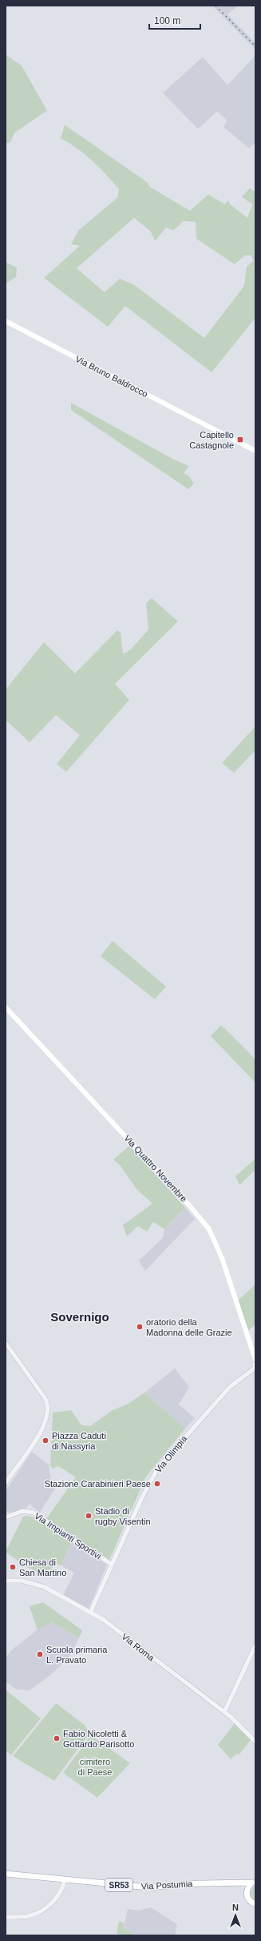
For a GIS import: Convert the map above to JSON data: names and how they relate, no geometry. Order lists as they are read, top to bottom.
{
  "streets": {
    "main road": [
      "Via Bruno Baldrocco",
      "Via Quattro Novembre",
      "SR53",
      "Via Postumia"
    ],
    "street": ["Via Olimpia", "Via Impianti Sportivi", "Via Roma"]
  },
  "crossings": [
    ["Via Olimpia", "Via Impianti Sportivi"],
    ["Via Olimpia", "Via Roma"]
  ],
  "districts": ["Sovernigo"],
  "parks": ["cimitero di Paese"],
  "places": {
    "transit": ["Capitello Castagnole"],
    "other": [
      "oratorio della Madonna delle Grazie",
      "Piazza Caduti di Nassyria",
      "Stazione Carabinieri Paese",
      "Stadio di rugby Visentin",
      "Chiesa di San Martino",
      "Scuola primaria L. Pravato",
      "Fabio Nicoletti & Gottardo Parisotto"
    ]
  },
  "scale_bar": "100 m",
  "north": "top"
}
